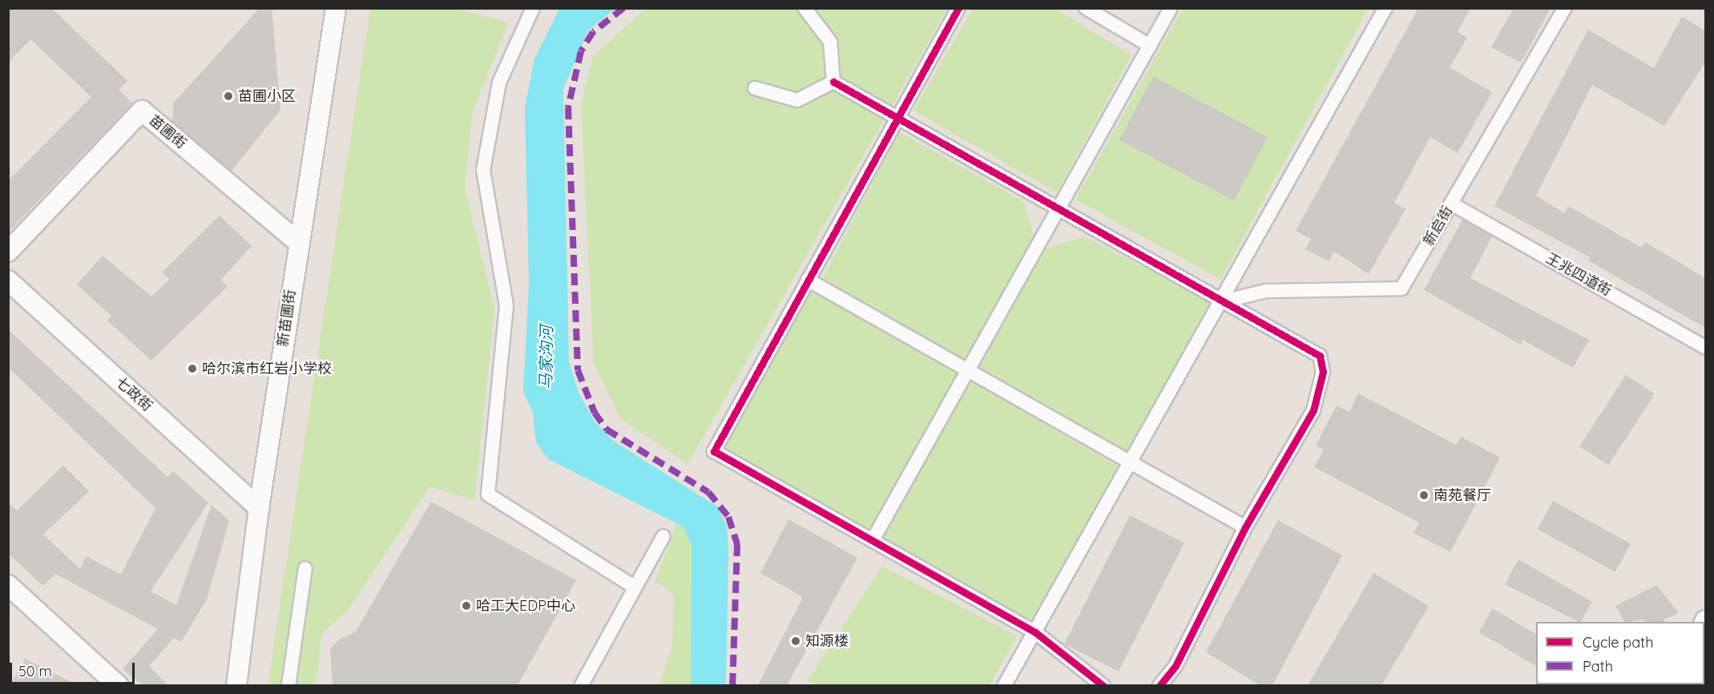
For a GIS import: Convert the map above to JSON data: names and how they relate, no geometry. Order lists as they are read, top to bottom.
{
  "streets": {
    "main road": ["苗圃街", "新苗圃街", "七政街"],
    "street": ["新启街", "王兆四道街"]
  },
  "crossings": [
    ["苗圃街", "新苗圃街"],
    ["新启街", "王兆四道街"],
    ["新苗圃街", "七政街"]
  ],
  "water": ["马家沟河"],
  "places": [
    "苗圃小区",
    "哈尔滨市红岩小学校",
    "南苑餐厅",
    "哈工大EDP中心",
    "知源楼"
  ],
  "legend": ["Cycle path", "Path"],
  "scale_bar": "50 m"
}
